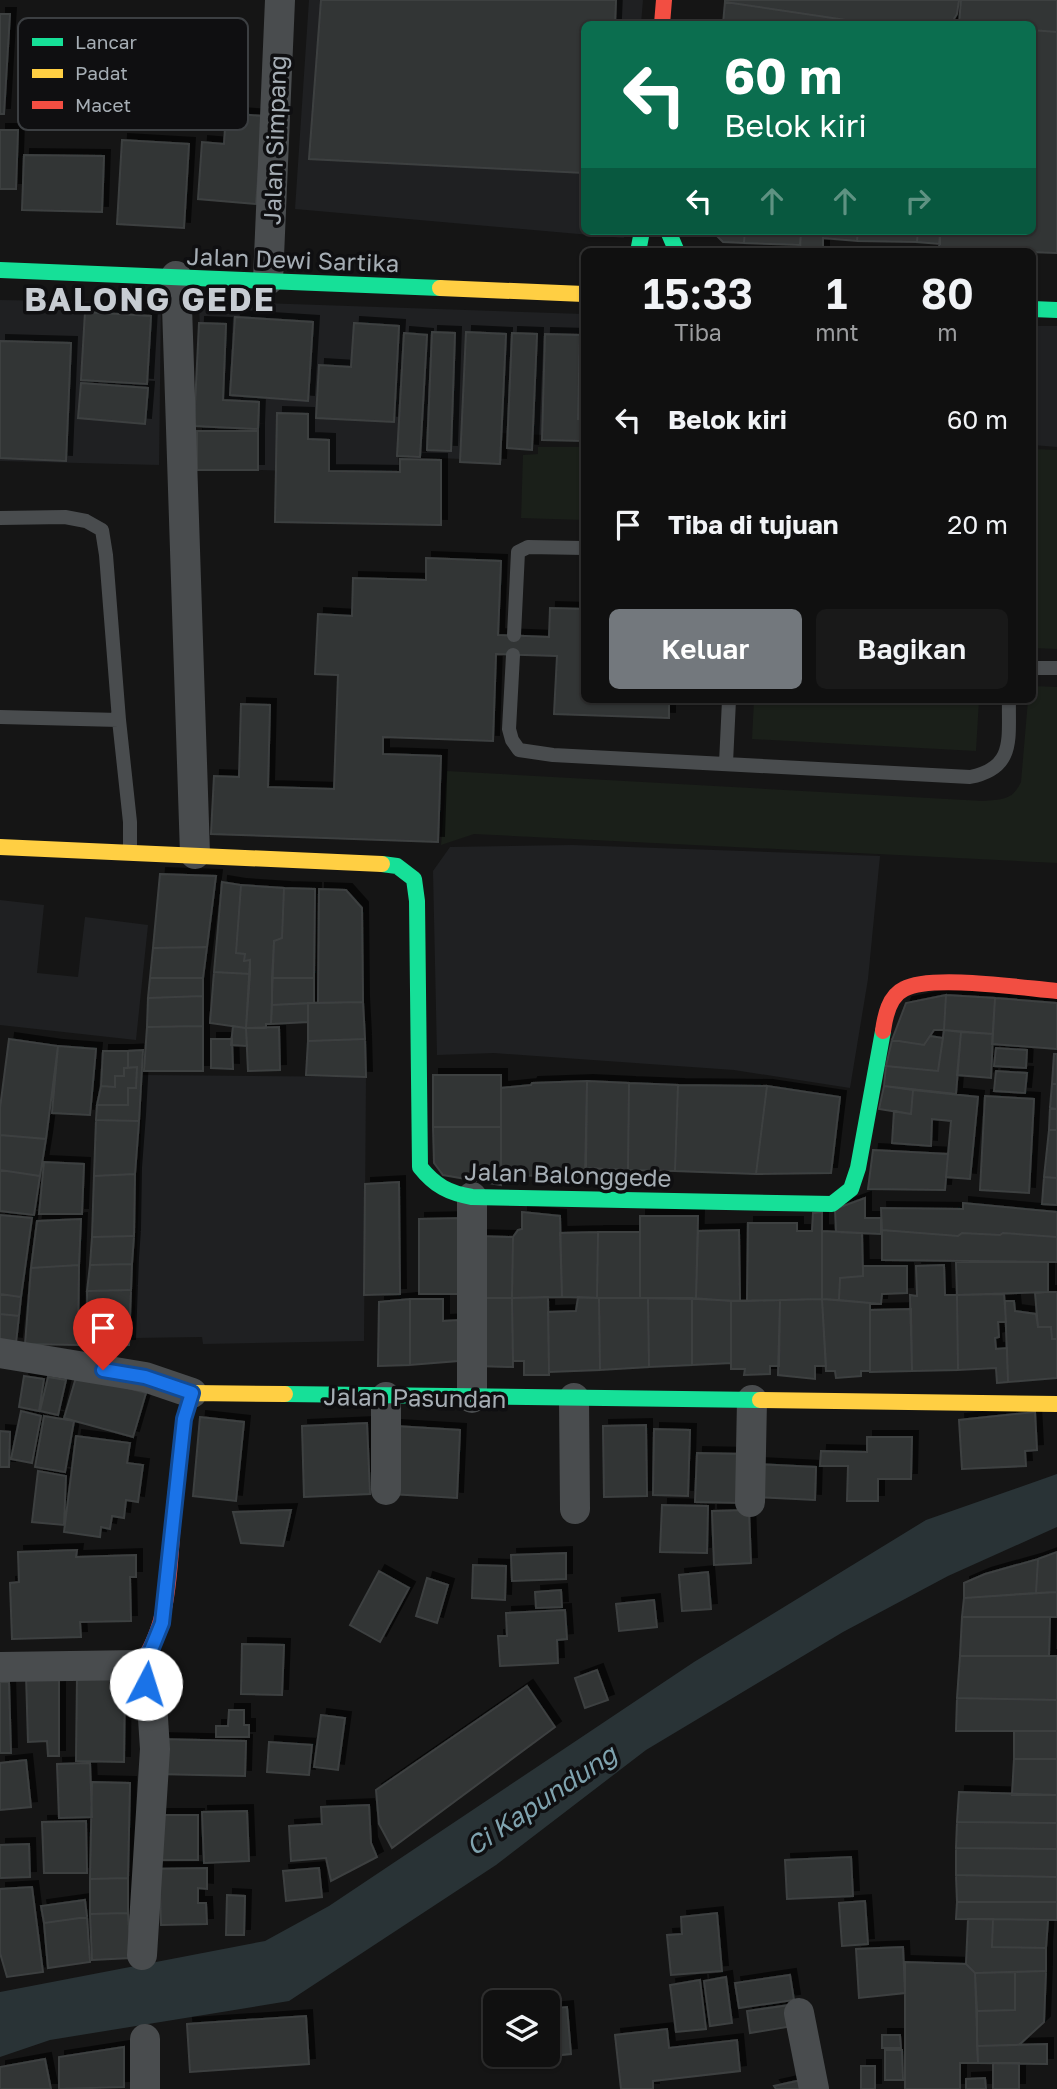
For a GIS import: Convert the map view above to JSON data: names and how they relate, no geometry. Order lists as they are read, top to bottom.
{
  "streets": {
    "street": [
      "Jalan Simpang",
      "Jalan Dewi Sartika",
      "Jalan Balonggede",
      "Jalan Pasundan"
    ]
  },
  "crossings": [
    ["Jalan Simpang", "Jalan Dewi Sartika"]
  ],
  "districts": ["BALONG GEDE"],
  "water": ["Ci Kapundung"],
  "legend": ["Lancar", "Padat", "Macet"],
  "page": {
    "turn": ["60 m", "Belok kiri"],
    "eta": [
      "15:33",
      "Tiba",
      "1",
      "mnt",
      "80",
      "m"
    ],
    "list": [
      {
        "name": "Belok kiri",
        "value": "60 m"
      },
      {
        "name": "Tiba di tujuan",
        "value": "20 m"
      }
    ],
    "buttons": ["Keluar", "Bagikan"]
  }
}
